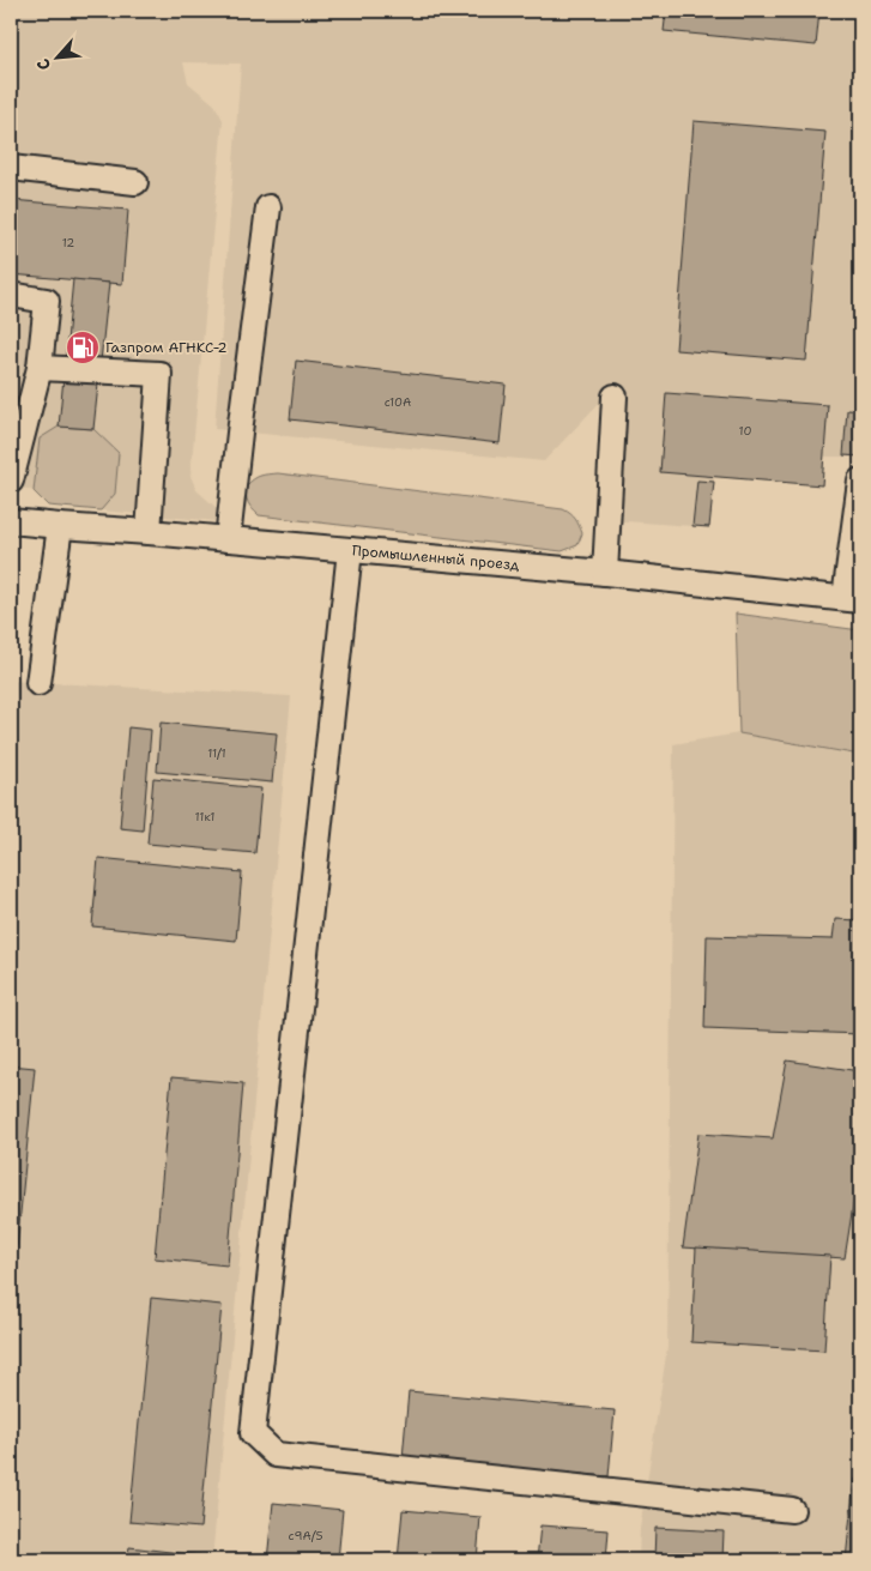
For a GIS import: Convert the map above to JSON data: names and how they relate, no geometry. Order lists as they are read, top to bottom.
{
  "streets": {
    "street": ["Промышленный проезд"]
  },
  "places": {
    "fuel station": ["Газпром АГНКС-2"]
  },
  "house_numbers": [
    "12",
    "с10А",
    "10",
    "11/1",
    "11к1",
    "с9А/5"
  ],
  "north": "bottom left"
}
